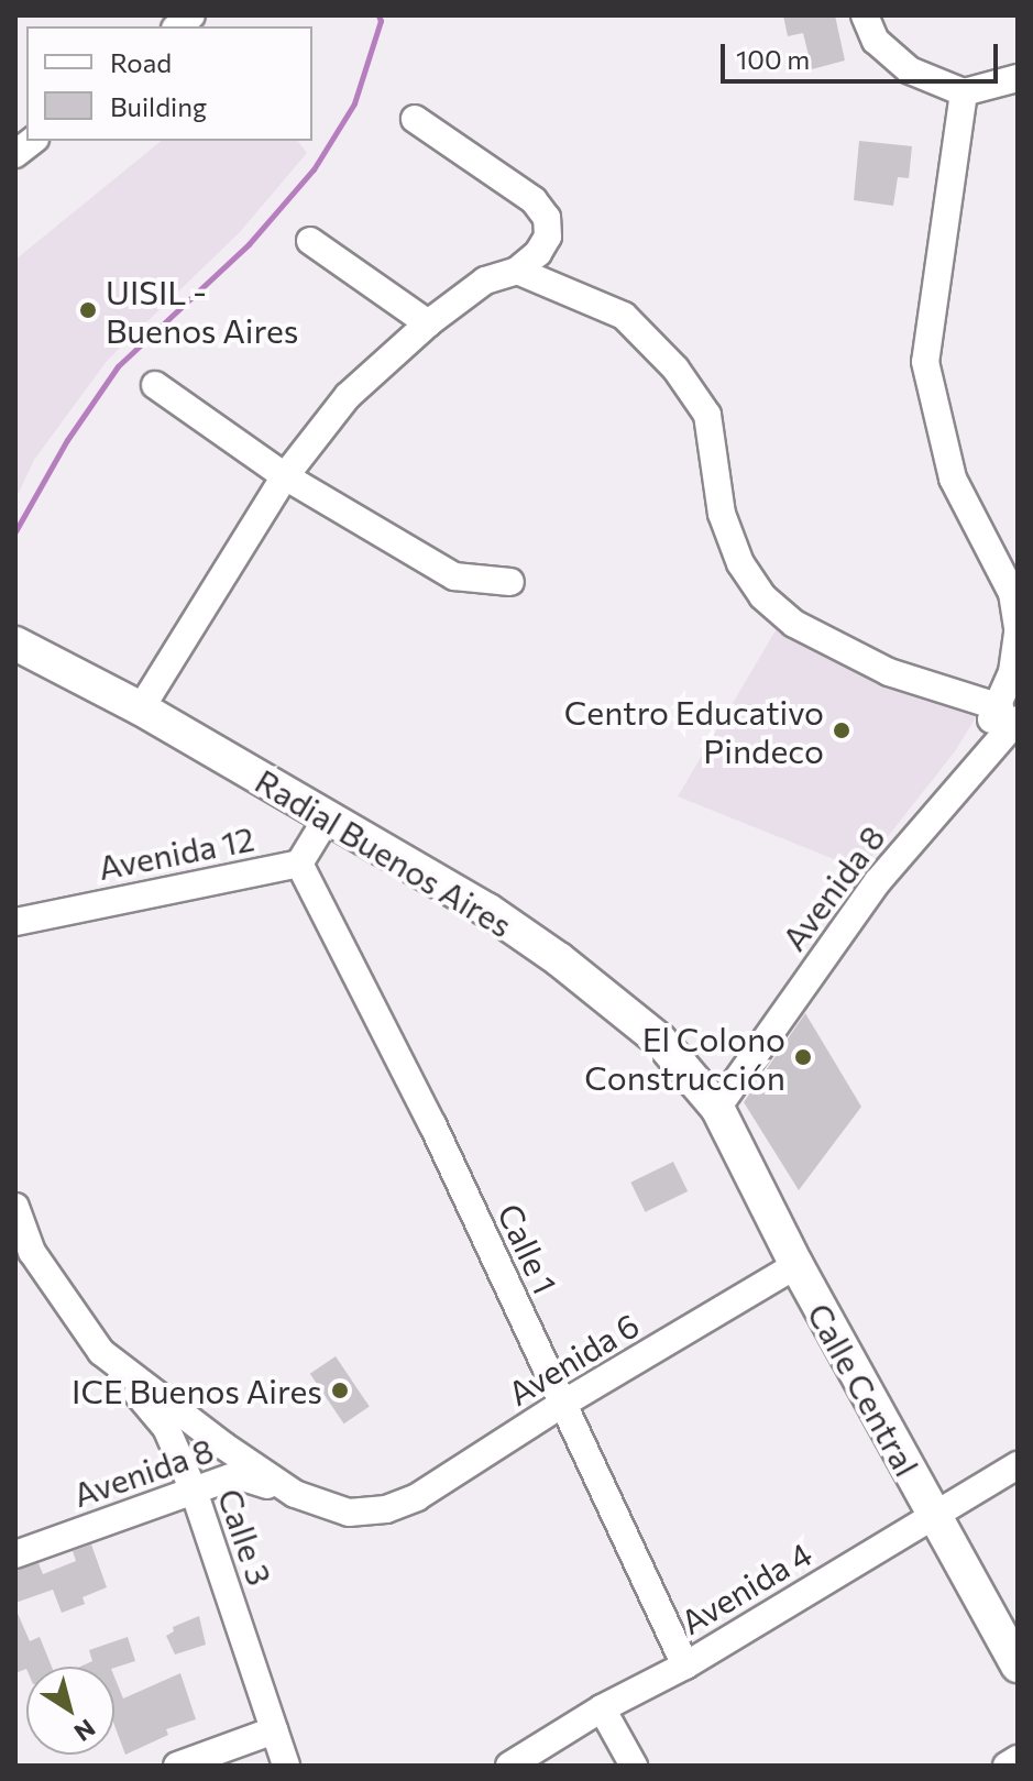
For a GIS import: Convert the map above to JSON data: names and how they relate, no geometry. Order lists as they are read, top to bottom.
{
  "streets": {
    "main road": ["Radial Buenos Aires", "Calle Central"],
    "street": [
      "Avenida 12",
      "Avenida 8",
      "Calle 1",
      "Avenida 6",
      "Calle 3",
      "Avenida 4"
    ]
  },
  "crossings": [
    ["Avenida 12", "Radial Buenos Aires"],
    ["Avenida 12", "Calle 1"],
    ["Radial Buenos Aires", "Avenida 8"],
    ["Radial Buenos Aires", "Calle Central"],
    ["Avenida 8", "Calle Central"],
    ["Avenida 8", "Calle 3"],
    ["Calle 1", "Avenida 6"],
    ["Calle 1", "Avenida 4"],
    ["Avenida 6", "Calle Central"],
    ["Avenida 6", "Calle 3"],
    ["Calle Central", "Avenida 4"]
  ],
  "places": [
    "UISIL - Buenos Aires",
    "Centro Educativo Pindeco",
    "El Colono Construcción",
    "ICE Buenos Aires"
  ],
  "legend": ["Road", "Building"],
  "scale_bar": "100 m",
  "north": "bottom right"
}
